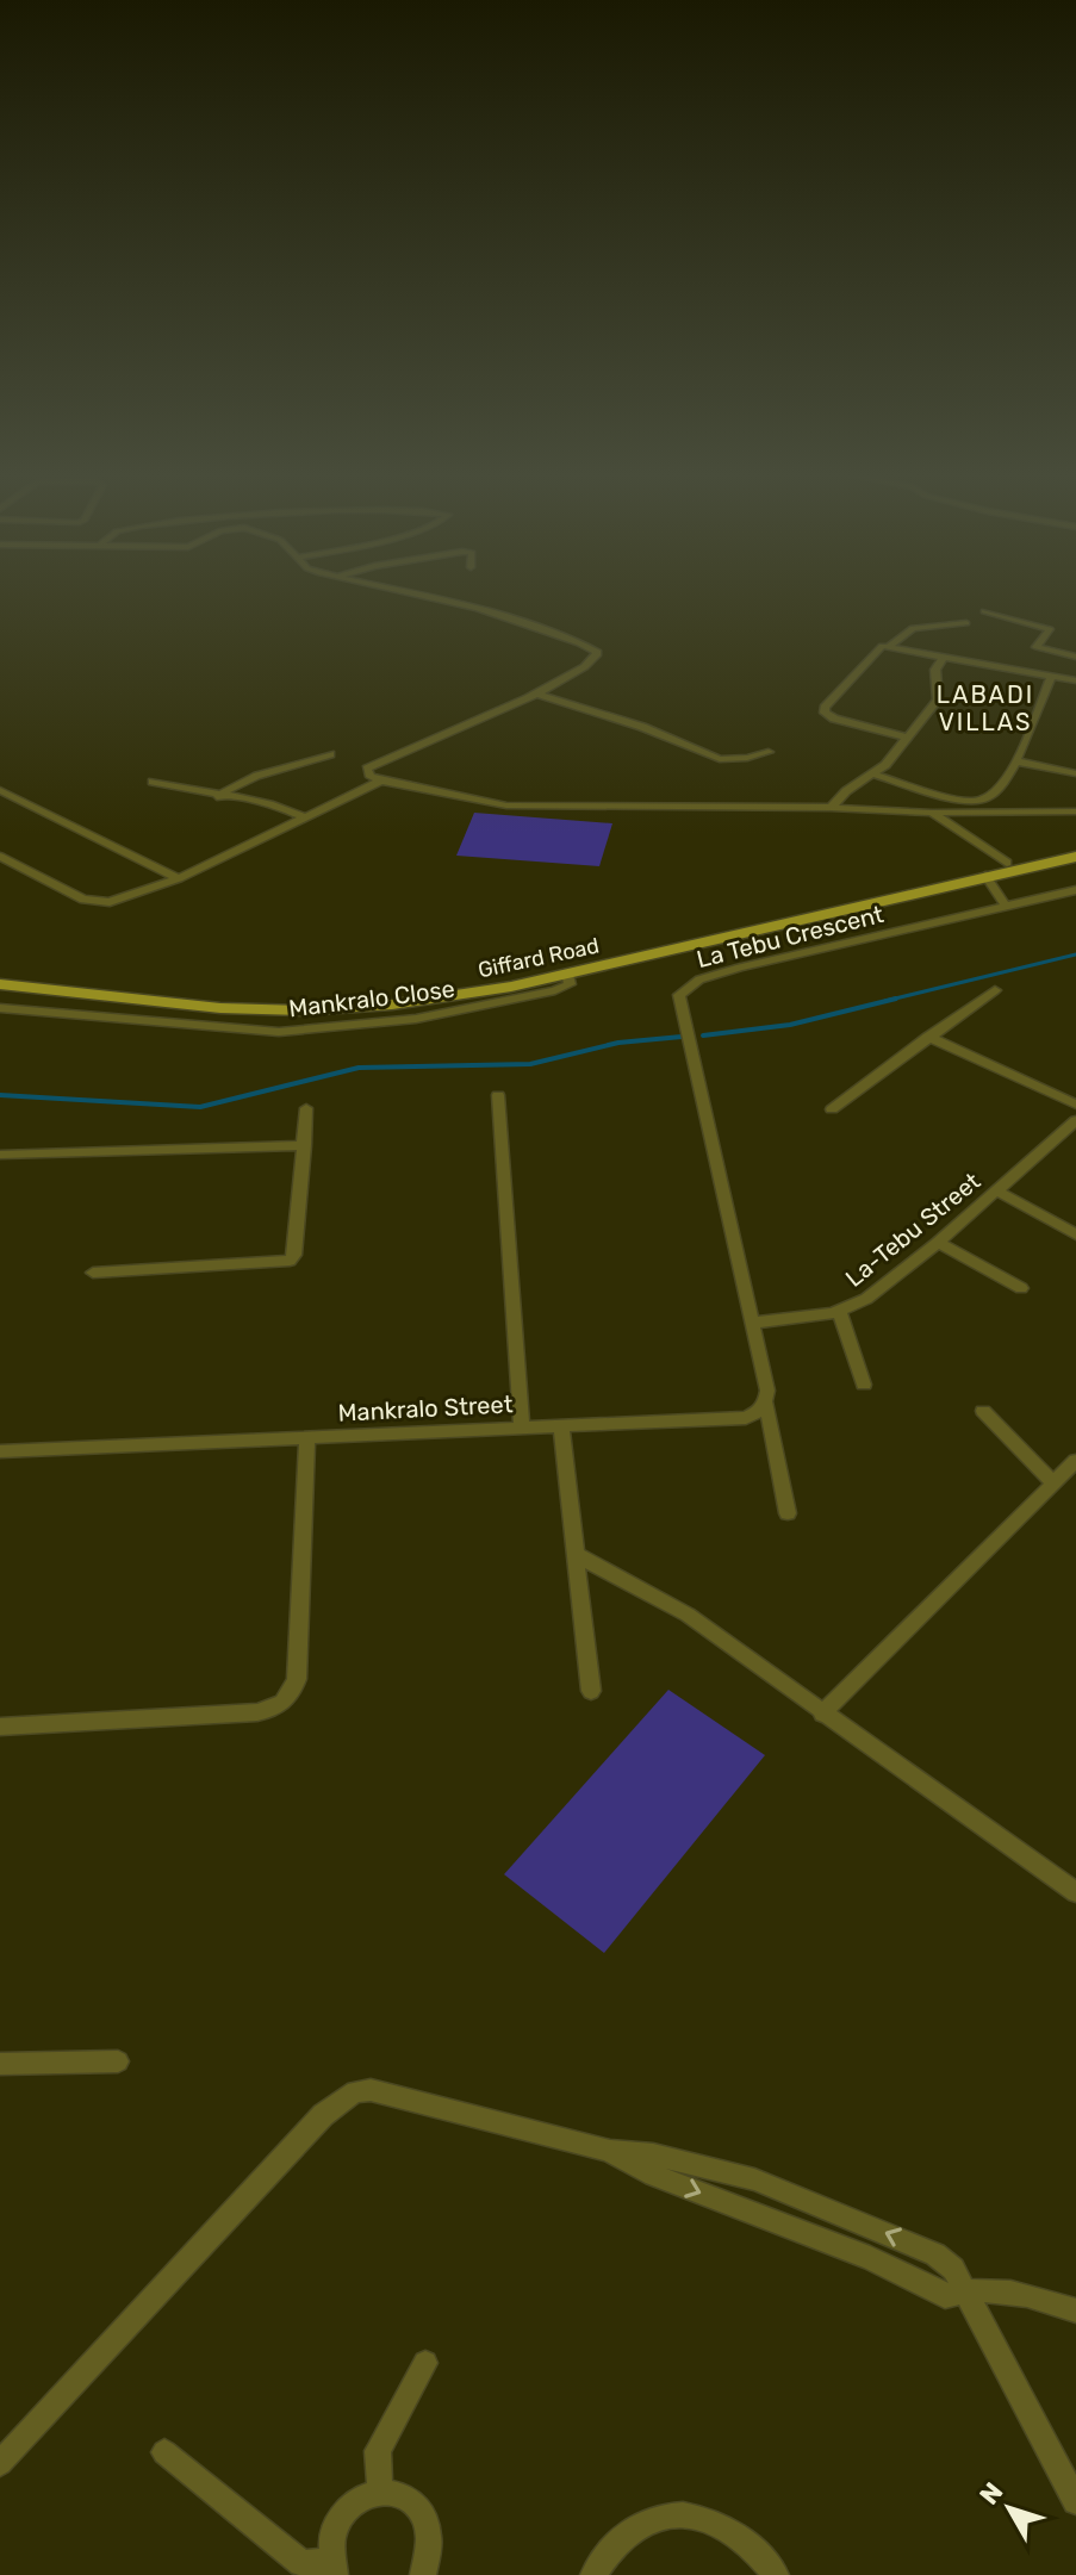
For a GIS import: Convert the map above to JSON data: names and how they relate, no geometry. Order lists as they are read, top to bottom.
{
  "streets": {
    "main road": ["Giffard Road"],
    "street": [
      "La Tebu Crescent",
      "Mankralo Close",
      "La-Tebu Street",
      "Mankralo Street"
    ]
  },
  "crossings": [
    ["La Tebu Crescent", "La-Tebu Street"],
    ["Giffard Road", "Mankralo Close"]
  ],
  "districts": ["LABADI VILLAS"],
  "north": "top left"
}
